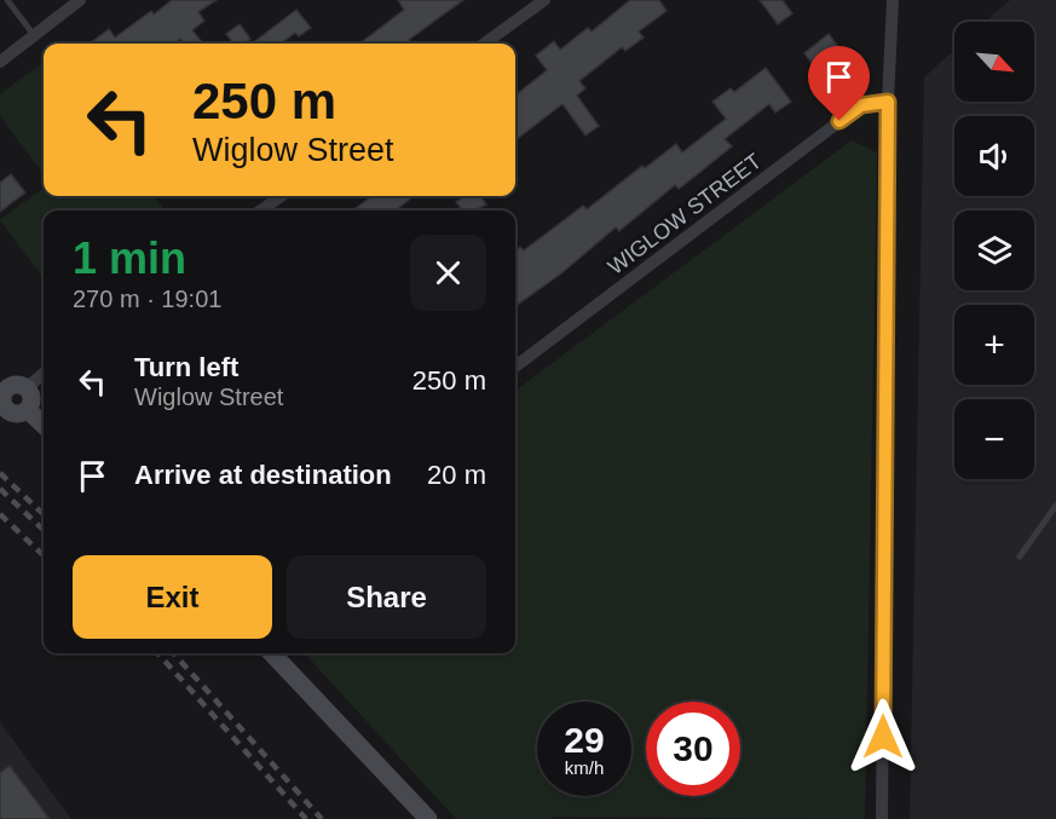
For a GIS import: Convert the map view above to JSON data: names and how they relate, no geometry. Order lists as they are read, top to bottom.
{
  "streets": {
    "street": ["WIGLOW STREET"]
  },
  "north": "bottom right",
  "page": {
    "map_buttons": ["+", "−"],
    "turn": ["250 m", "Wiglow Street"],
    "heading": ["1 min", "270 m · 19:01"],
    "list": [
      {
        "name": "Turn left",
        "note": "Wiglow Street",
        "value": "250 m"
      },
      {
        "name": "Arrive at destination",
        "value": "20 m"
      }
    ],
    "buttons": ["Exit", "Share"],
    "speed": "29 km/h",
    "limit": "30"
  }
}
